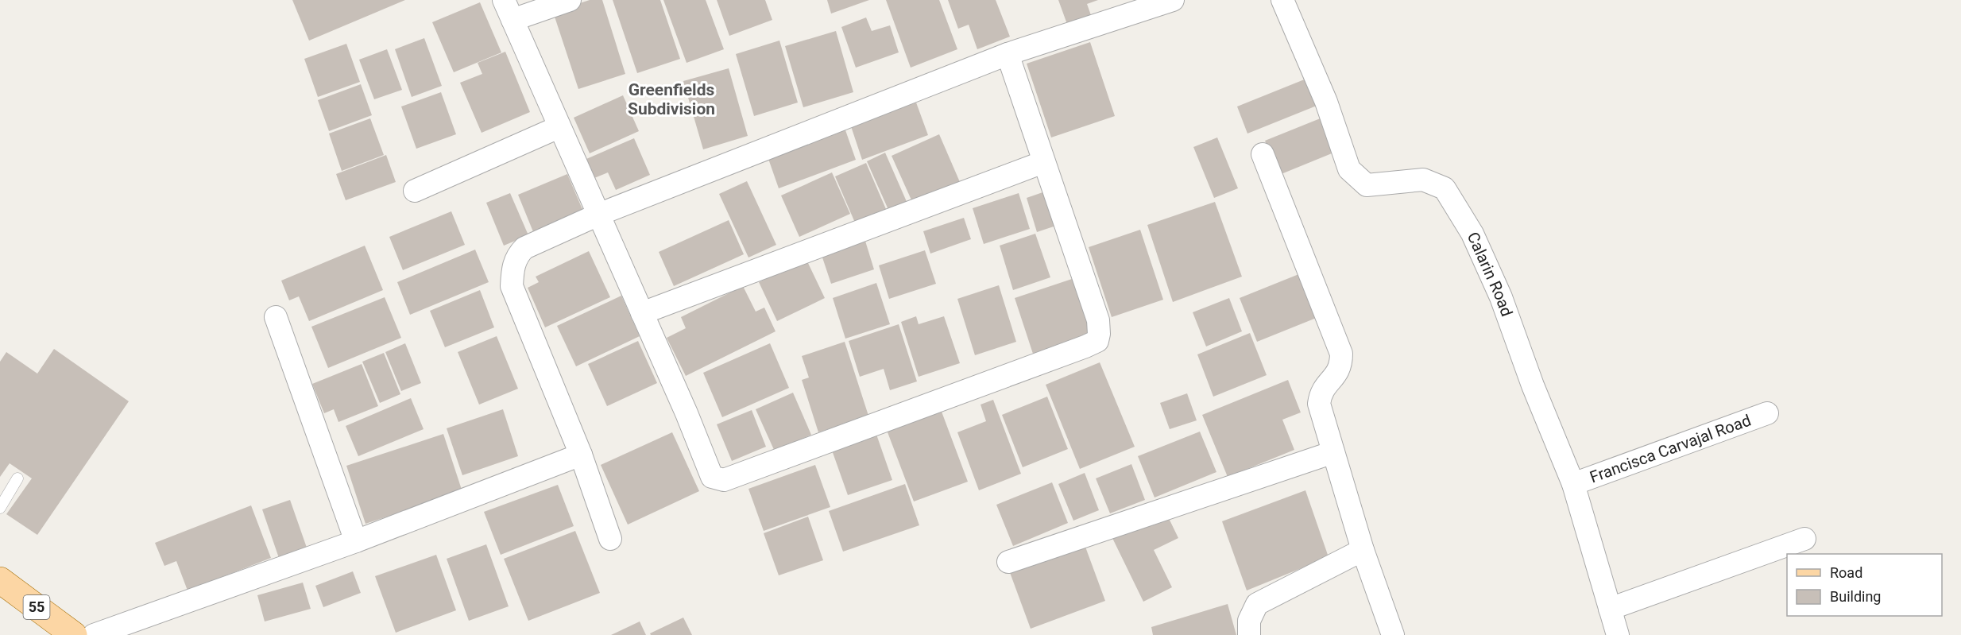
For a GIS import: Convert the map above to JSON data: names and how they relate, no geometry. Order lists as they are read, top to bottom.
{
  "streets": {
    "main road": ["55"],
    "street": ["Calarin Road", "Francisca Carvajal Road"]
  },
  "crossings": [
    ["Calarin Road", "Francisca Carvajal Road"]
  ],
  "districts": ["Greenfields Subdivision"],
  "legend": ["Road", "Building"]
}
